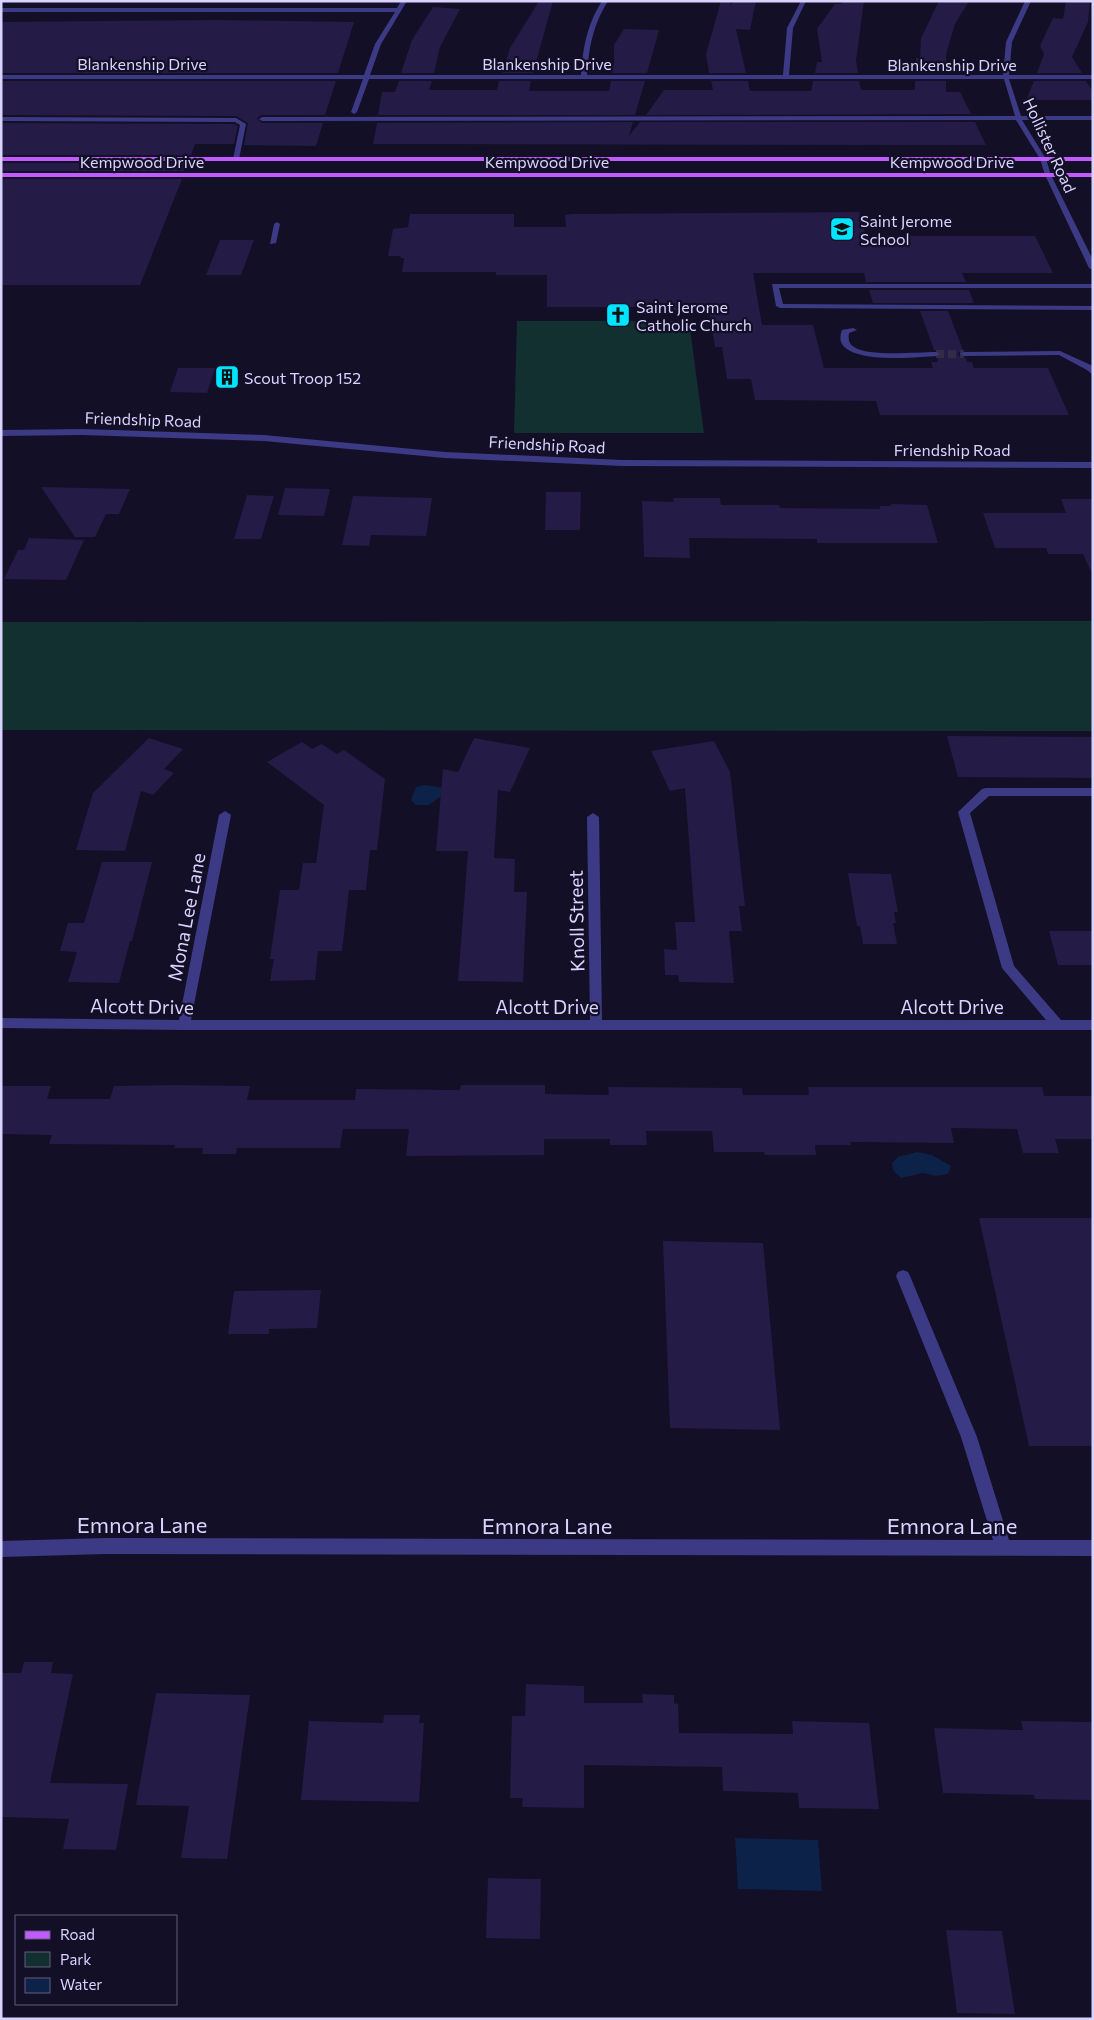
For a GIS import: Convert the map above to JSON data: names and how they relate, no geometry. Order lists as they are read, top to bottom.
{
  "streets": {
    "main road": ["Kempwood Drive"],
    "street": [
      "Blankenship Drive",
      "Hollister Road",
      "Friendship Road",
      "Mona Lee Lane",
      "Knoll Street",
      "Alcott Drive",
      "Emnora Lane"
    ]
  },
  "crossings": [
    ["Blankenship Drive", "Hollister Road"],
    ["Hollister Road", "Kempwood Drive"],
    ["Mona Lee Lane", "Alcott Drive"],
    ["Knoll Street", "Alcott Drive"]
  ],
  "places": {
    "school or university": ["Saint Jerome School"],
    "church": ["Saint Jerome Catholic Church"],
    "building": ["Scout Troop 152"]
  },
  "legend": ["Road", "Park", "Water"]
}
